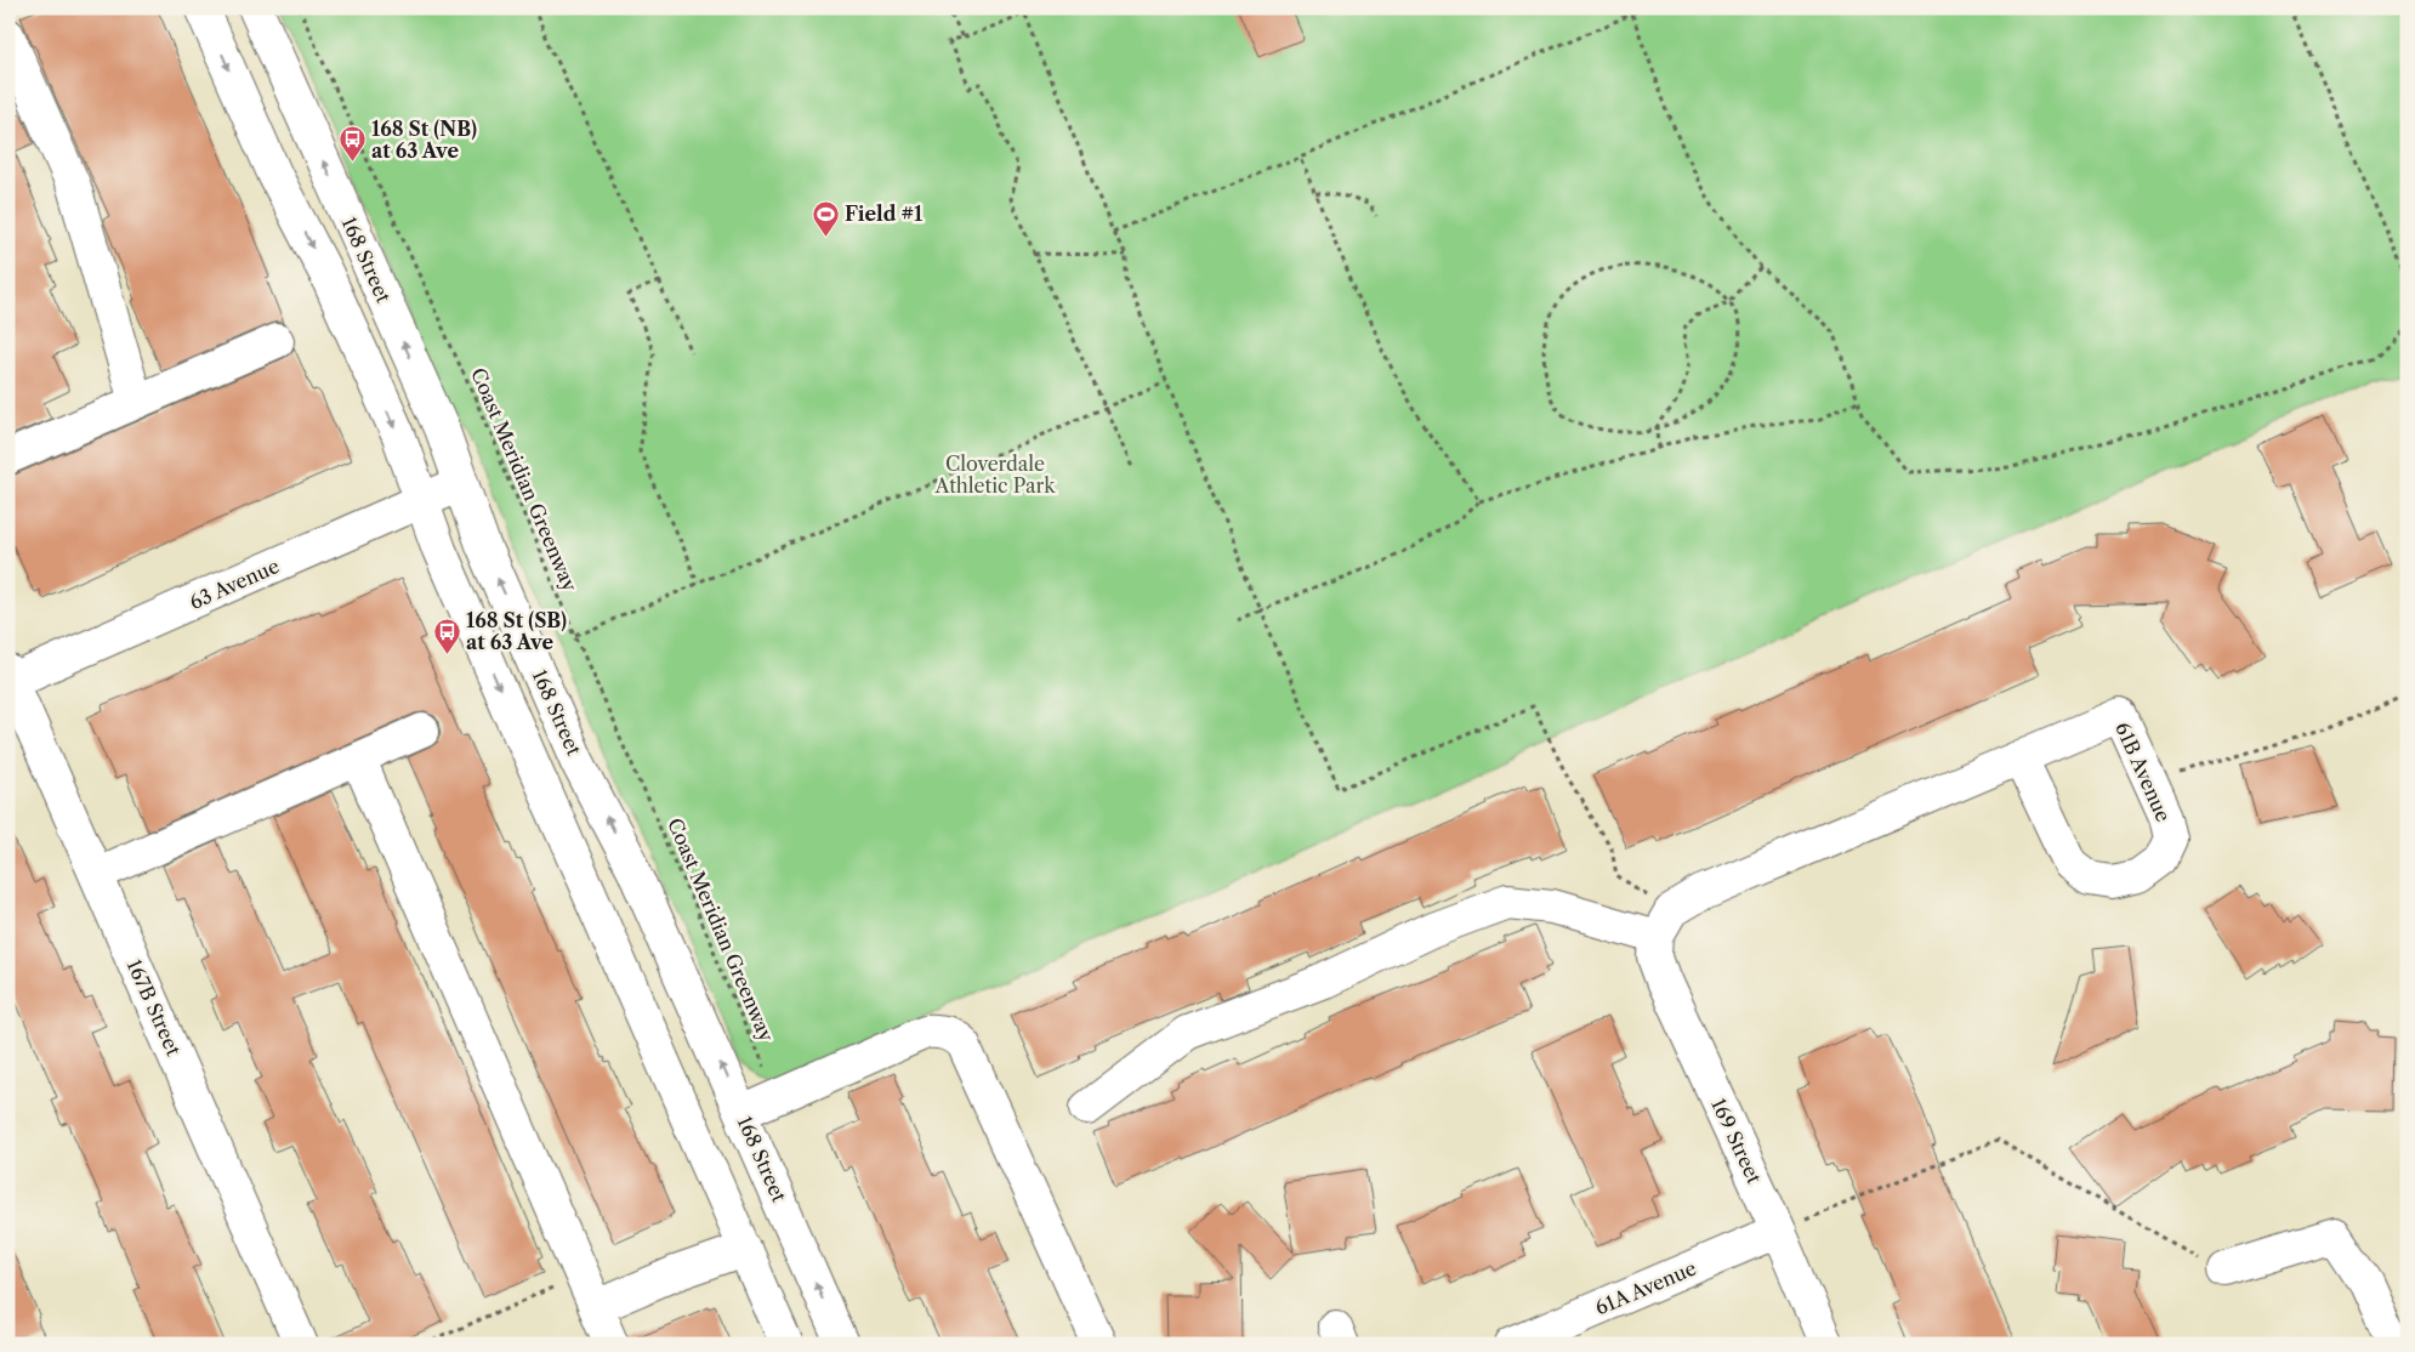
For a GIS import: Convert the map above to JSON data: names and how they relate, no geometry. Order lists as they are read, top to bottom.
{
  "streets": {
    "street": [
      "168 Street",
      "63 Avenue",
      "61B Avenue",
      "167B Street",
      "169 Street",
      "61A Avenue"
    ],
    "path": ["Coast Meridian Greenway"]
  },
  "crossings": [
    ["168 Street", "63 Avenue"],
    ["63 Avenue", "167B Street"],
    ["61B Avenue", "169 Street"],
    ["169 Street", "61A Avenue"]
  ],
  "parks": ["Cloverdale Athletic Park"],
  "places": {
    "bus stop": ["168 St (NB) at 63 Ave", "168 St (SB) at 63 Ave"],
    "sports": ["Field #1"]
  }
}
